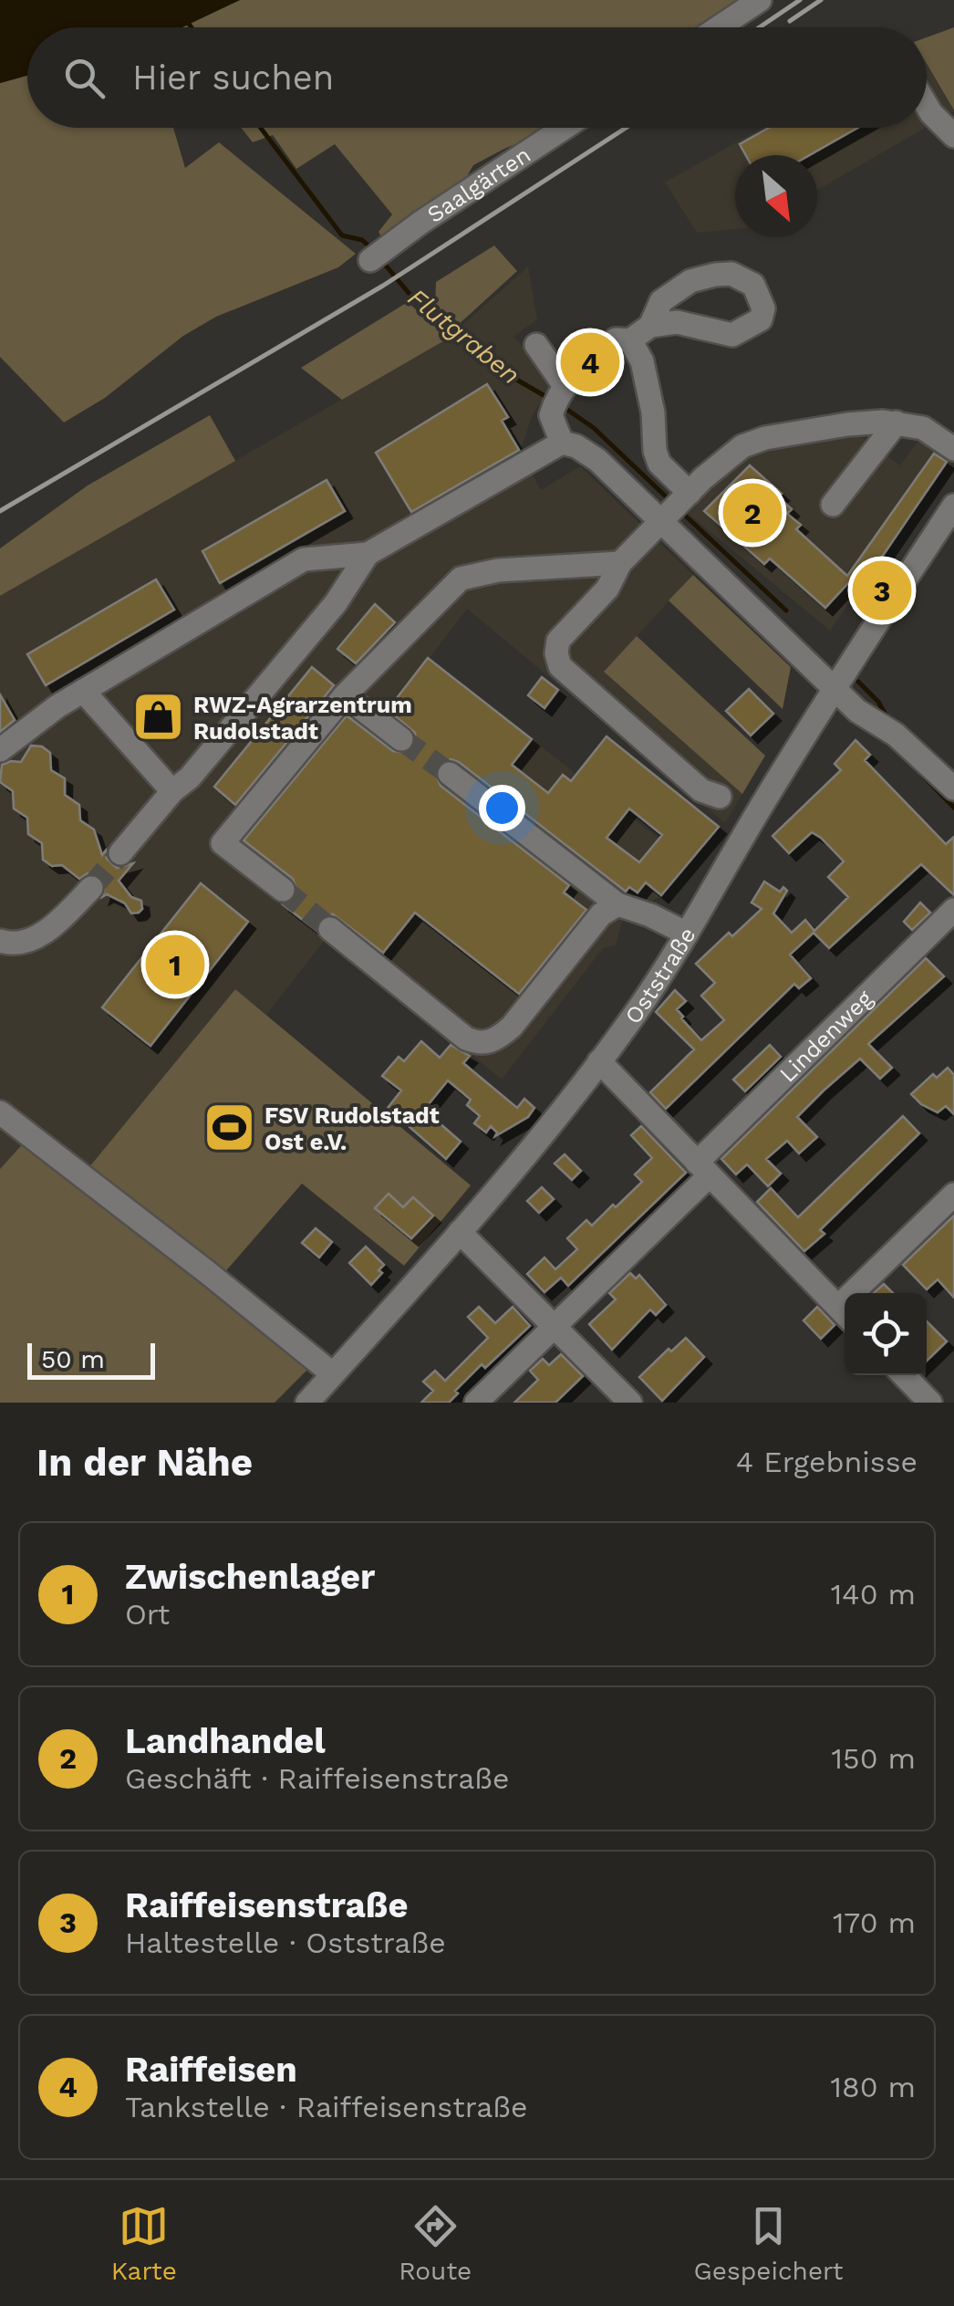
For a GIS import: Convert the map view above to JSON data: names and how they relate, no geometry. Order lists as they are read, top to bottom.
{
  "streets": {
    "street": ["Saalgärten", "Oststraße", "Lindenweg"]
  },
  "water": ["Flutgraben"],
  "places": {
    "shop": ["RWZ-Agrarzentrum Rudolstadt"],
    "sports": ["FSV Rudolstadt Ost e.V."]
  },
  "scale_bar": "50 m",
  "north": "bottom right",
  "page": {
    "search": "Hier suchen",
    "pins": [
      "4",
      "2",
      "3",
      "1"
    ],
    "scale": "50 m",
    "heading": ["In der Nähe", "4 Ergebnisse"],
    "list": [
      {
        "mark": "1",
        "name": "Zwischenlager",
        "note": "Ort",
        "value": "140 m"
      },
      {
        "mark": "2",
        "name": "Landhandel",
        "note": "Geschäft · Raiffeisenstraße",
        "value": "150 m"
      },
      {
        "mark": "3",
        "name": "Raiffeisenstraße",
        "note": "Haltestelle · Oststraße",
        "value": "170 m"
      },
      {
        "mark": "4",
        "name": "Raiffeisen",
        "note": "Tankstelle · Raiffeisenstraße",
        "value": "180 m"
      }
    ],
    "nav": ["Karte", "Route", "Gespeichert"]
  }
}
